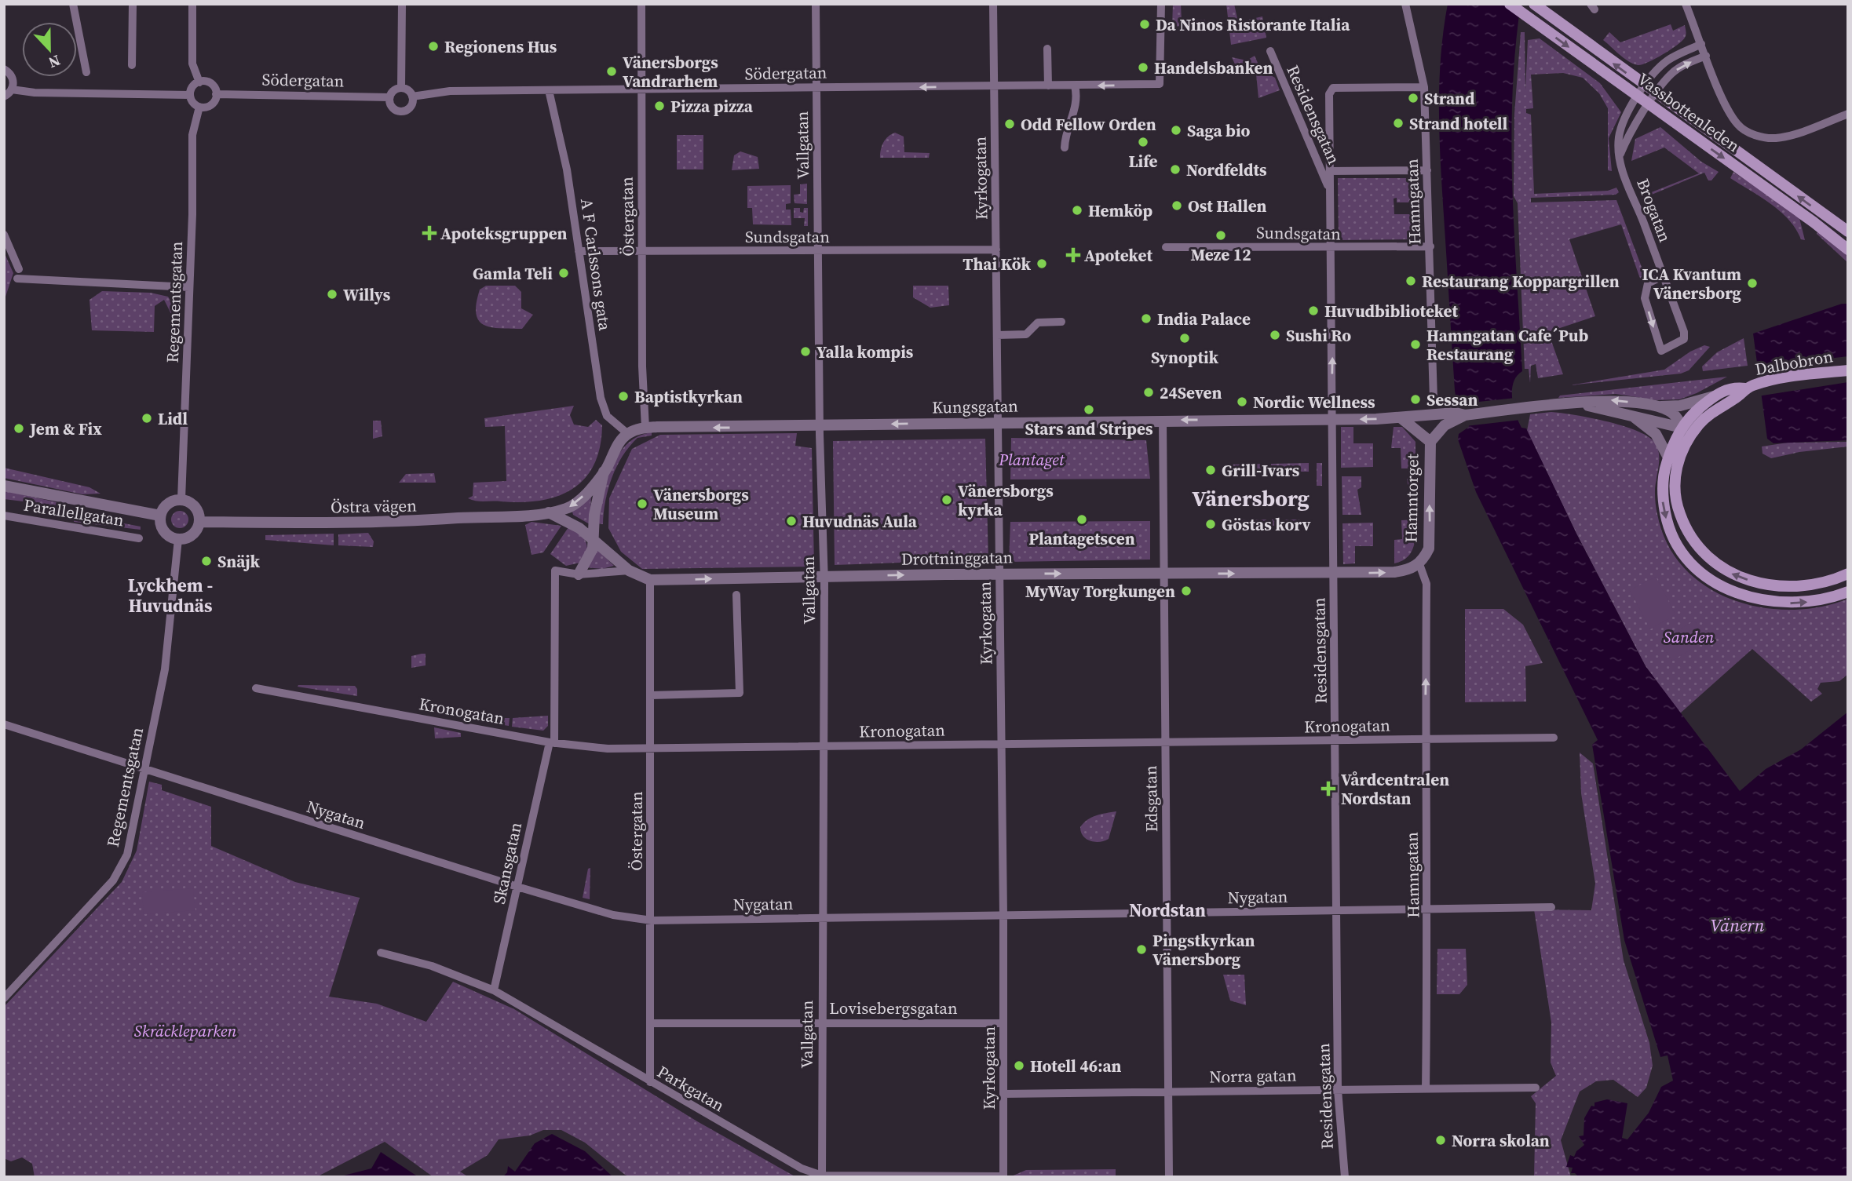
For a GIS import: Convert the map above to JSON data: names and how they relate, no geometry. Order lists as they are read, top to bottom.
{
  "streets": {
    "main road": ["Vassbottenleden", "Dalbobron"],
    "street": [
      "Södergatan",
      "Residensgatan",
      "Vallgatan",
      "Kyrkogatan",
      "Hamngatan",
      "Brogatan",
      "Östergatan",
      "Sundsgatan",
      "A F Carlssons gata",
      "Regementsgatan",
      "Kungsgatan",
      "Hamntorget",
      "Östra vägen",
      "Parallellgatan",
      "Drottninggatan",
      "Kronogatan",
      "Edsgatan",
      "Nygatan",
      "Skansgatan",
      "Lovisebergsgatan",
      "Norra gatan",
      "Parkgatan"
    ]
  },
  "crossings": [
    ["Södergatan", "Vallgatan"],
    ["Södergatan", "Kyrkogatan"],
    ["Södergatan", "Östergatan"],
    ["Södergatan", "A F Carlssons gata"],
    ["Södergatan", "Regementsgatan"],
    ["Vassbottenleden", "Brogatan"],
    ["Residensgatan", "Hamngatan"],
    ["Residensgatan", "Sundsgatan"],
    ["Residensgatan", "Kungsgatan"],
    ["Residensgatan", "Drottninggatan"],
    ["Residensgatan", "Kronogatan"],
    ["Residensgatan", "Nygatan"],
    ["Residensgatan", "Norra gatan"],
    ["Vallgatan", "Sundsgatan"],
    ["Vallgatan", "Kungsgatan"],
    ["Vallgatan", "Drottninggatan"],
    ["Vallgatan", "Kronogatan"],
    ["Vallgatan", "Nygatan"],
    ["Vallgatan", "Lovisebergsgatan"],
    ["Vallgatan", "Parkgatan"],
    ["Kyrkogatan", "Sundsgatan"],
    ["Kyrkogatan", "Kungsgatan"],
    ["Kyrkogatan", "Drottninggatan"],
    ["Kyrkogatan", "Kronogatan"],
    ["Kyrkogatan", "Nygatan"],
    ["Kyrkogatan", "Lovisebergsgatan"],
    ["Kyrkogatan", "Norra gatan"],
    ["Kyrkogatan", "Parkgatan"],
    ["Hamngatan", "Sundsgatan"],
    ["Hamngatan", "Hamntorget"],
    ["Hamngatan", "Drottninggatan"],
    ["Hamngatan", "Kronogatan"],
    ["Hamngatan", "Nygatan"],
    ["Hamngatan", "Norra gatan"],
    ["Östergatan", "Sundsgatan"],
    ["Östergatan", "Kungsgatan"],
    ["Östergatan", "Drottninggatan"],
    ["Östergatan", "Kronogatan"],
    ["Östergatan", "Nygatan"],
    ["Östergatan", "Lovisebergsgatan"],
    ["Östergatan", "Parkgatan"],
    ["Sundsgatan", "A F Carlssons gata"],
    ["A F Carlssons gata", "Kungsgatan"],
    ["Regementsgatan", "Östra vägen"],
    ["Regementsgatan", "Nygatan"],
    ["Kungsgatan", "Hamntorget"],
    ["Kungsgatan", "Edsgatan"],
    ["Hamntorget", "Drottninggatan"],
    ["Östra vägen", "Drottninggatan"],
    ["Drottninggatan", "Edsgatan"],
    ["Kronogatan", "Edsgatan"],
    ["Kronogatan", "Skansgatan"],
    ["Edsgatan", "Nygatan"],
    ["Edsgatan", "Norra gatan"],
    ["Nygatan", "Skansgatan"],
    ["Skansgatan", "Parkgatan"]
  ],
  "one_way": ["Kungsgatan", "Hamntorget", "Drottninggatan"],
  "districts": ["Vänersborg", "Lyckhem - Huvudnäs", "Nordstan"],
  "water": ["Vänern"],
  "parks": ["Plantaget", "Sanden", "Skräckleparken"],
  "places": {
    "other": [
      "Da Ninos Ristorante Italia",
      "Regionens Hus",
      "Handelsbanken",
      "Vänersborgs Vandrarhem",
      "Strand",
      "Pizza pizza",
      "Strand hotell",
      "Odd Fellow Orden",
      "Saga bio",
      "Life",
      "Nordfeldts",
      "Ost Hallen",
      "Hemköp",
      "Meze 12",
      "Thai Kök",
      "Gamla Teli",
      "Restaurang Koppargrillen",
      "ICA Kvantum Vänersborg",
      "Willys",
      "Huvudbiblioteket",
      "India Palace",
      "Sushi Ro",
      "Synoptik",
      "Hamngatan Cafe´Pub Restaurang",
      "Yalla kompis",
      "24Seven",
      "Baptistkyrkan",
      "Sessan",
      "Nordic Wellness",
      "Stars and Stripes",
      "Lidl",
      "Jem & Fix",
      "Grill-Ivars",
      "Vänersborgs kyrka",
      "Vänersborgs Museum",
      "Plantagetscen",
      "Huvudnäs Aula",
      "Göstas korv",
      "Snäjk",
      "MyWay Torgkungen",
      "Pingstkyrkan Vänersborg",
      "Hotell 46:an",
      "Norra skolan"
    ],
    "health": ["Apoteksgruppen", "Apoteket", "Vårdcentralen Nordstan"]
  },
  "north": "bottom"
}
